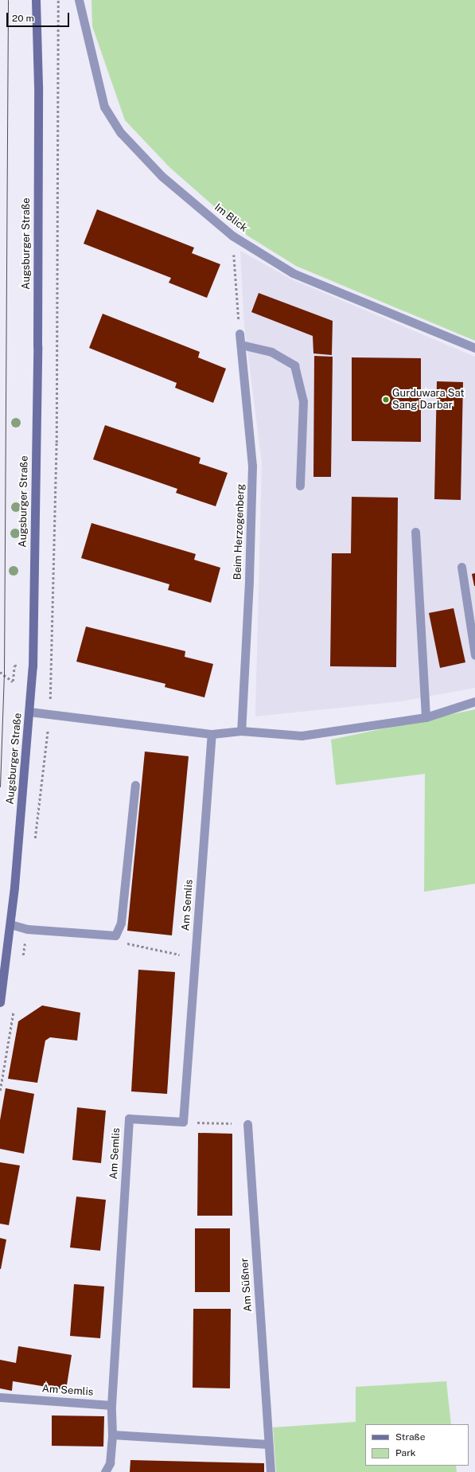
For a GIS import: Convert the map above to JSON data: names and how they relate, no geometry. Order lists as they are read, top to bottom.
{
  "streets": {
    "main road": ["Augsburger Straße"],
    "street": [
      "Im Blick",
      "Beim Herzogenberg",
      "Am Semlis",
      "Am Süßner"
    ]
  },
  "places": ["Gurduwara Sat Sang Darbar"],
  "legend": ["Straße", "Park"],
  "scale_bar": "20 m"
}
